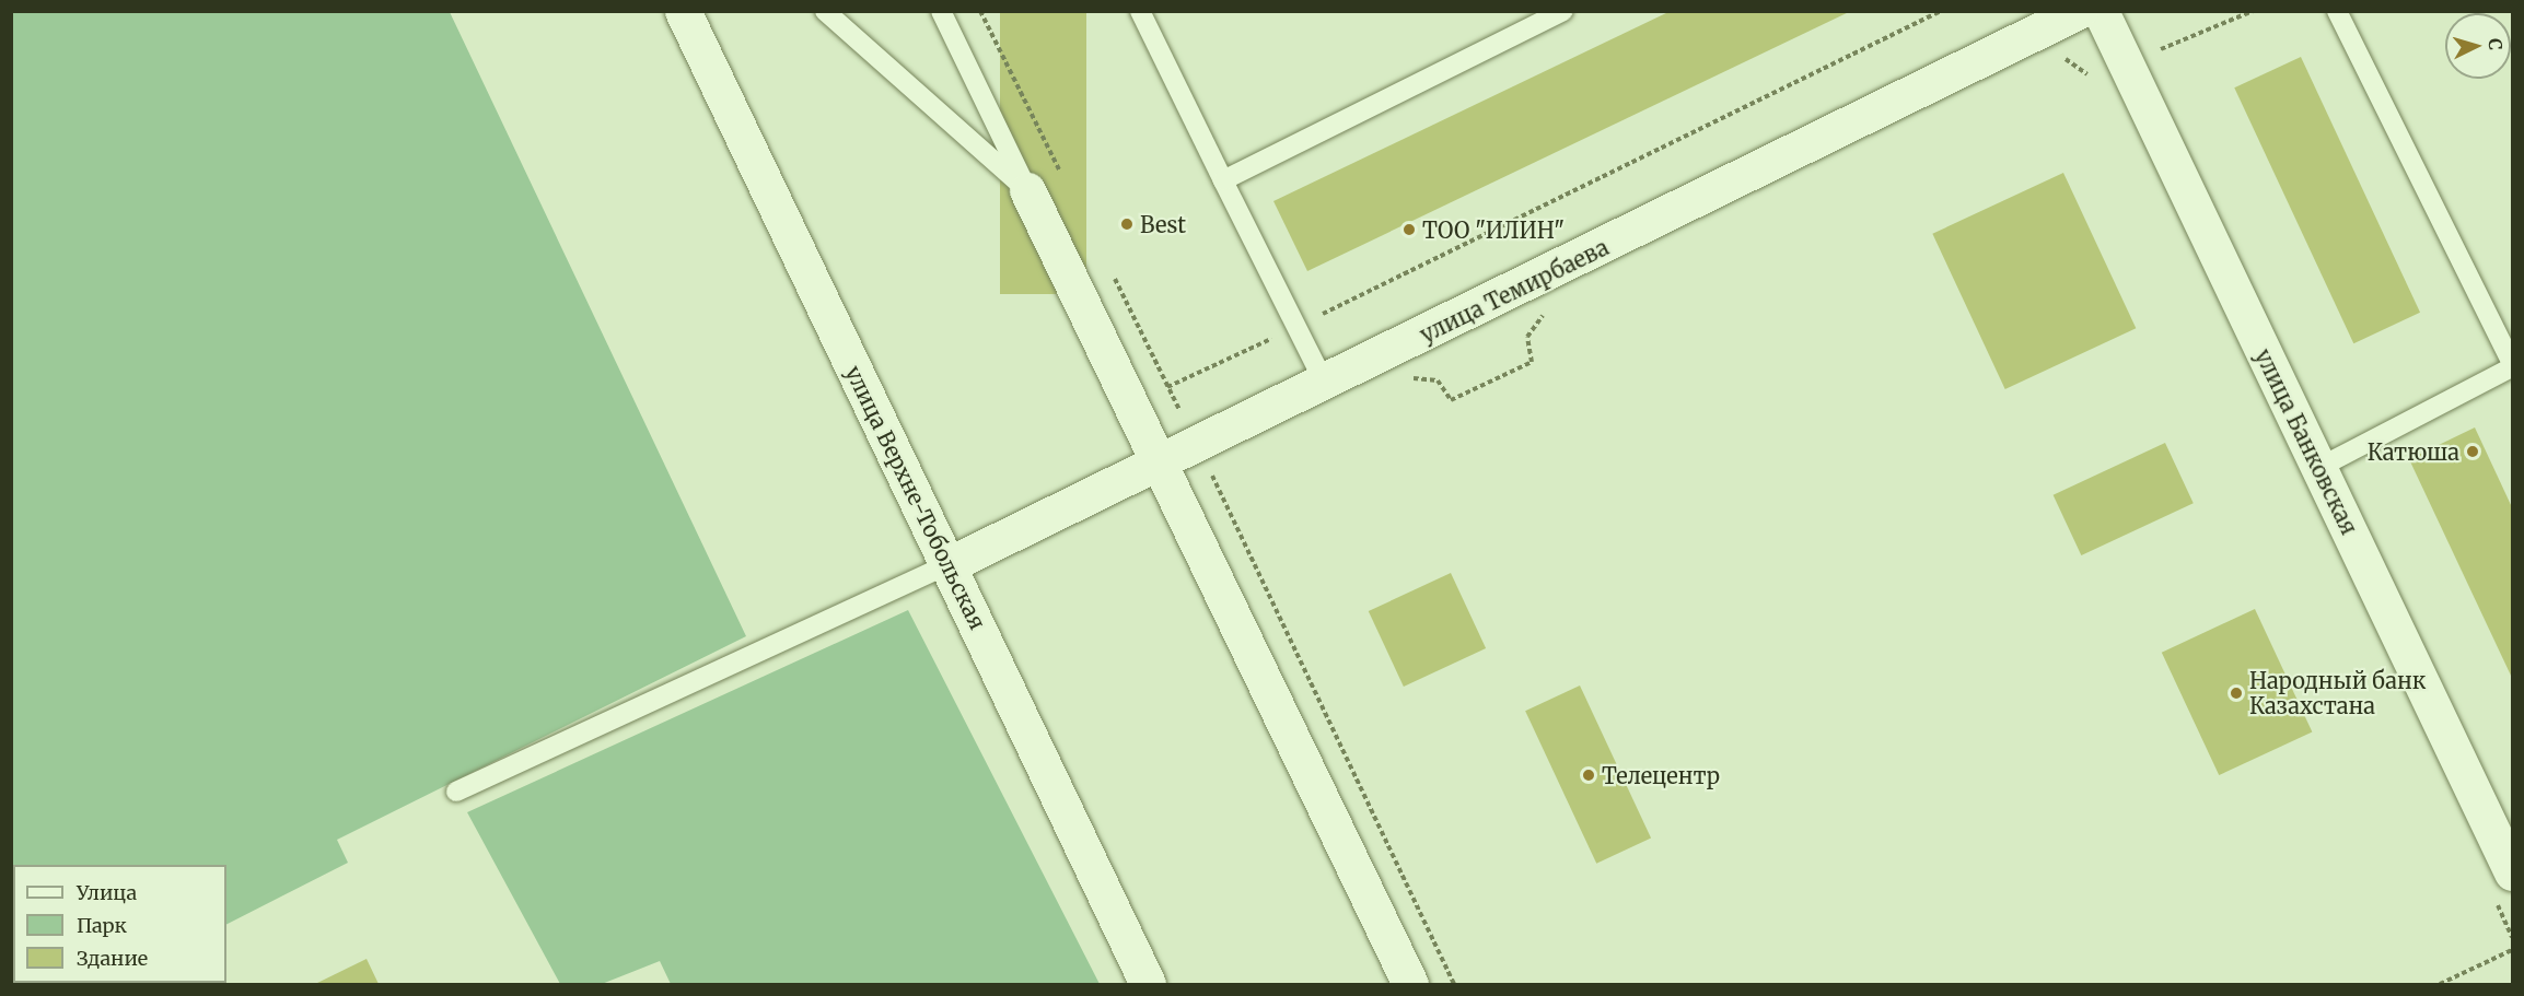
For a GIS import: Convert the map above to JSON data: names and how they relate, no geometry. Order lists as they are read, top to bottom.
{
  "streets": {
    "street": ["улица Темирбаева", "улица Банковская", "улица Верхне-Тобольская"]
  },
  "crossings": [
    ["улица Темирбаева", "улица Верхне-Тобольская"]
  ],
  "places": [
    "Best",
    "ТОО \"ИЛИН\"",
    "Катюша",
    "Народный банк Казахстана",
    "Телецентр"
  ],
  "legend": ["Улица", "Парк", "Здание"],
  "north": "right"
}
